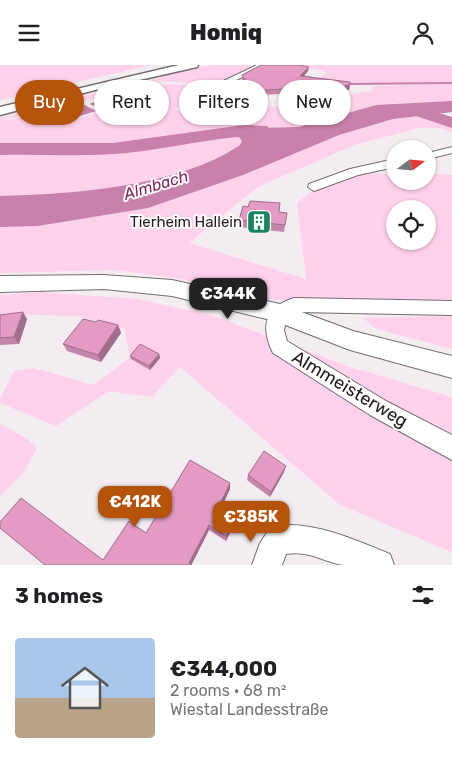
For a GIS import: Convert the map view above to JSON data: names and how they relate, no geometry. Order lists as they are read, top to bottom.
{
  "streets": {
    "street": ["Almmeisterweg"]
  },
  "water": ["Almbach"],
  "places": {
    "building": ["Tierheim Hallein"]
  },
  "north": "right",
  "page": {
    "header": "Homiq",
    "chip": [
      "Buy",
      "Rent",
      "Filters",
      "New"
    ],
    "price": ["€344K", "€412K", "€385K"],
    "heading": "3 homes",
    "list": [
      {
        "name": "€344,000",
        "note": "2 rooms · 68 m² · Wiestal Landesstraße"
      }
    ]
  }
}
